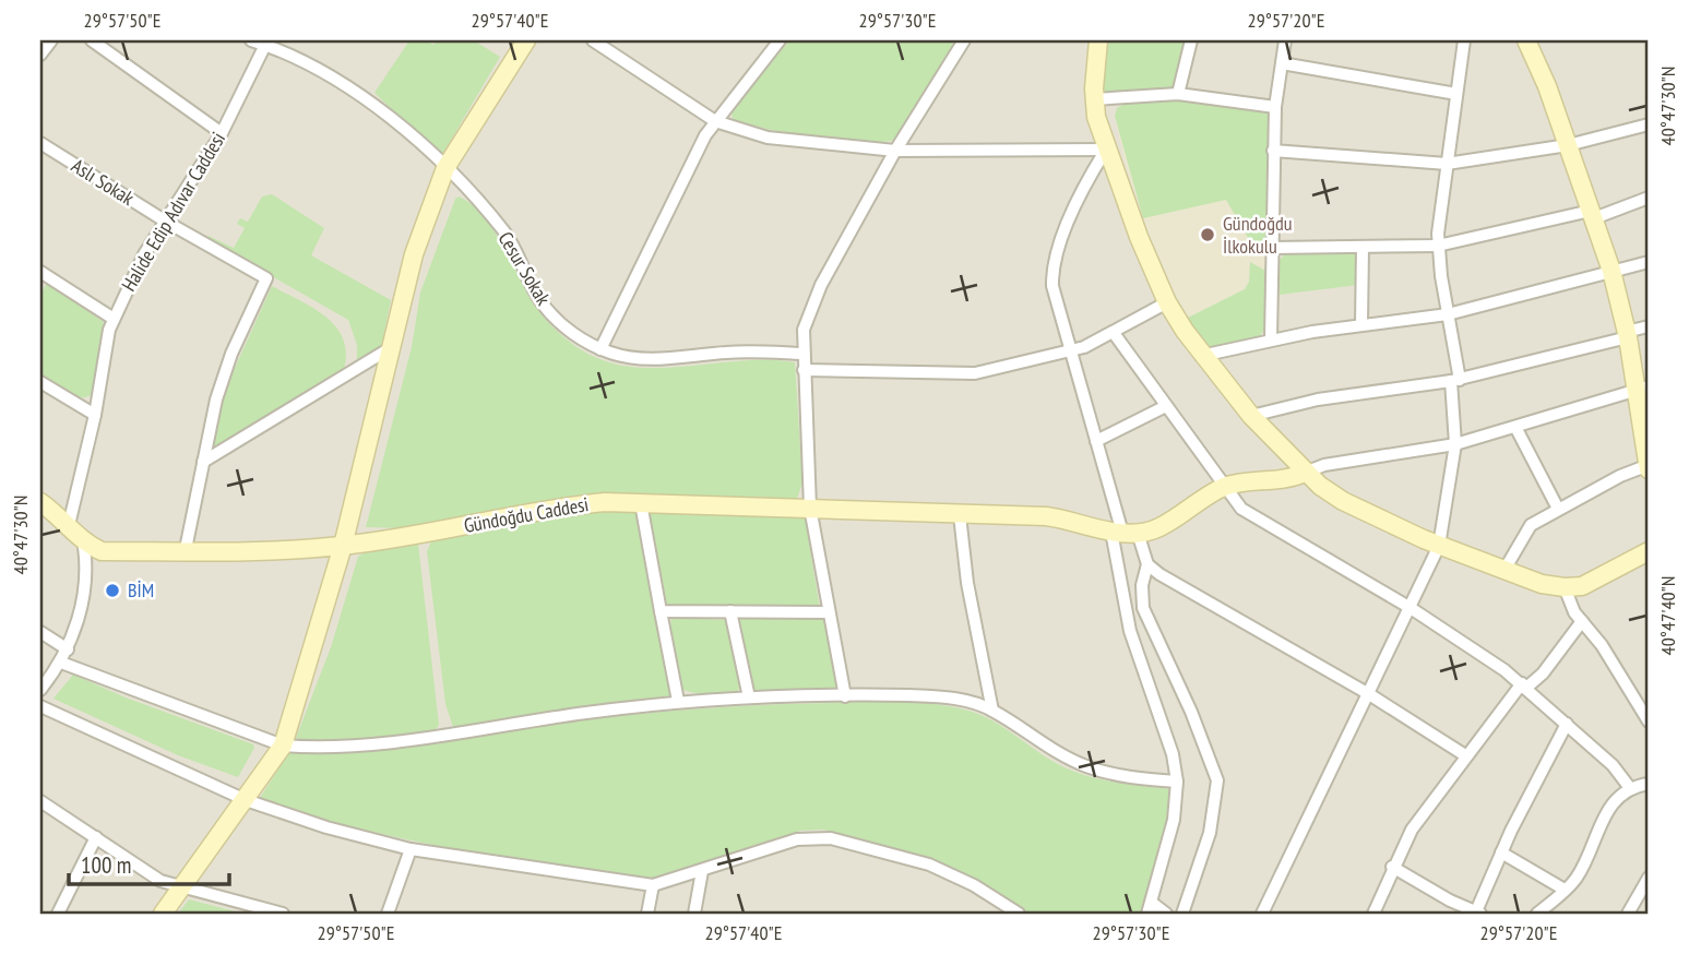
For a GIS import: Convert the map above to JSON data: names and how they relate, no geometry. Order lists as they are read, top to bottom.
{
  "streets": {
    "street": [
      "Aslı Sokak",
      "Halide Edip Adıvar Caddesi",
      "Cesur Sokak",
      "Gündoğdu Caddesi"
    ]
  },
  "crossings": [
    ["Aslı Sokak", "Halide Edip Adıvar Caddesi"],
    ["Halide Edip Adıvar Caddesi", "Cesur Sokak"]
  ],
  "places": ["Gündoğdu İlkokulu", "BİM"],
  "scale_bar": "100 m",
  "coordinates": [
    "29°57'50\"E",
    "29°57'40\"E",
    "29°57'30\"E",
    "29°57'20\"E",
    "40°47'30\"N",
    "40°47'40\"N"
  ]
}
